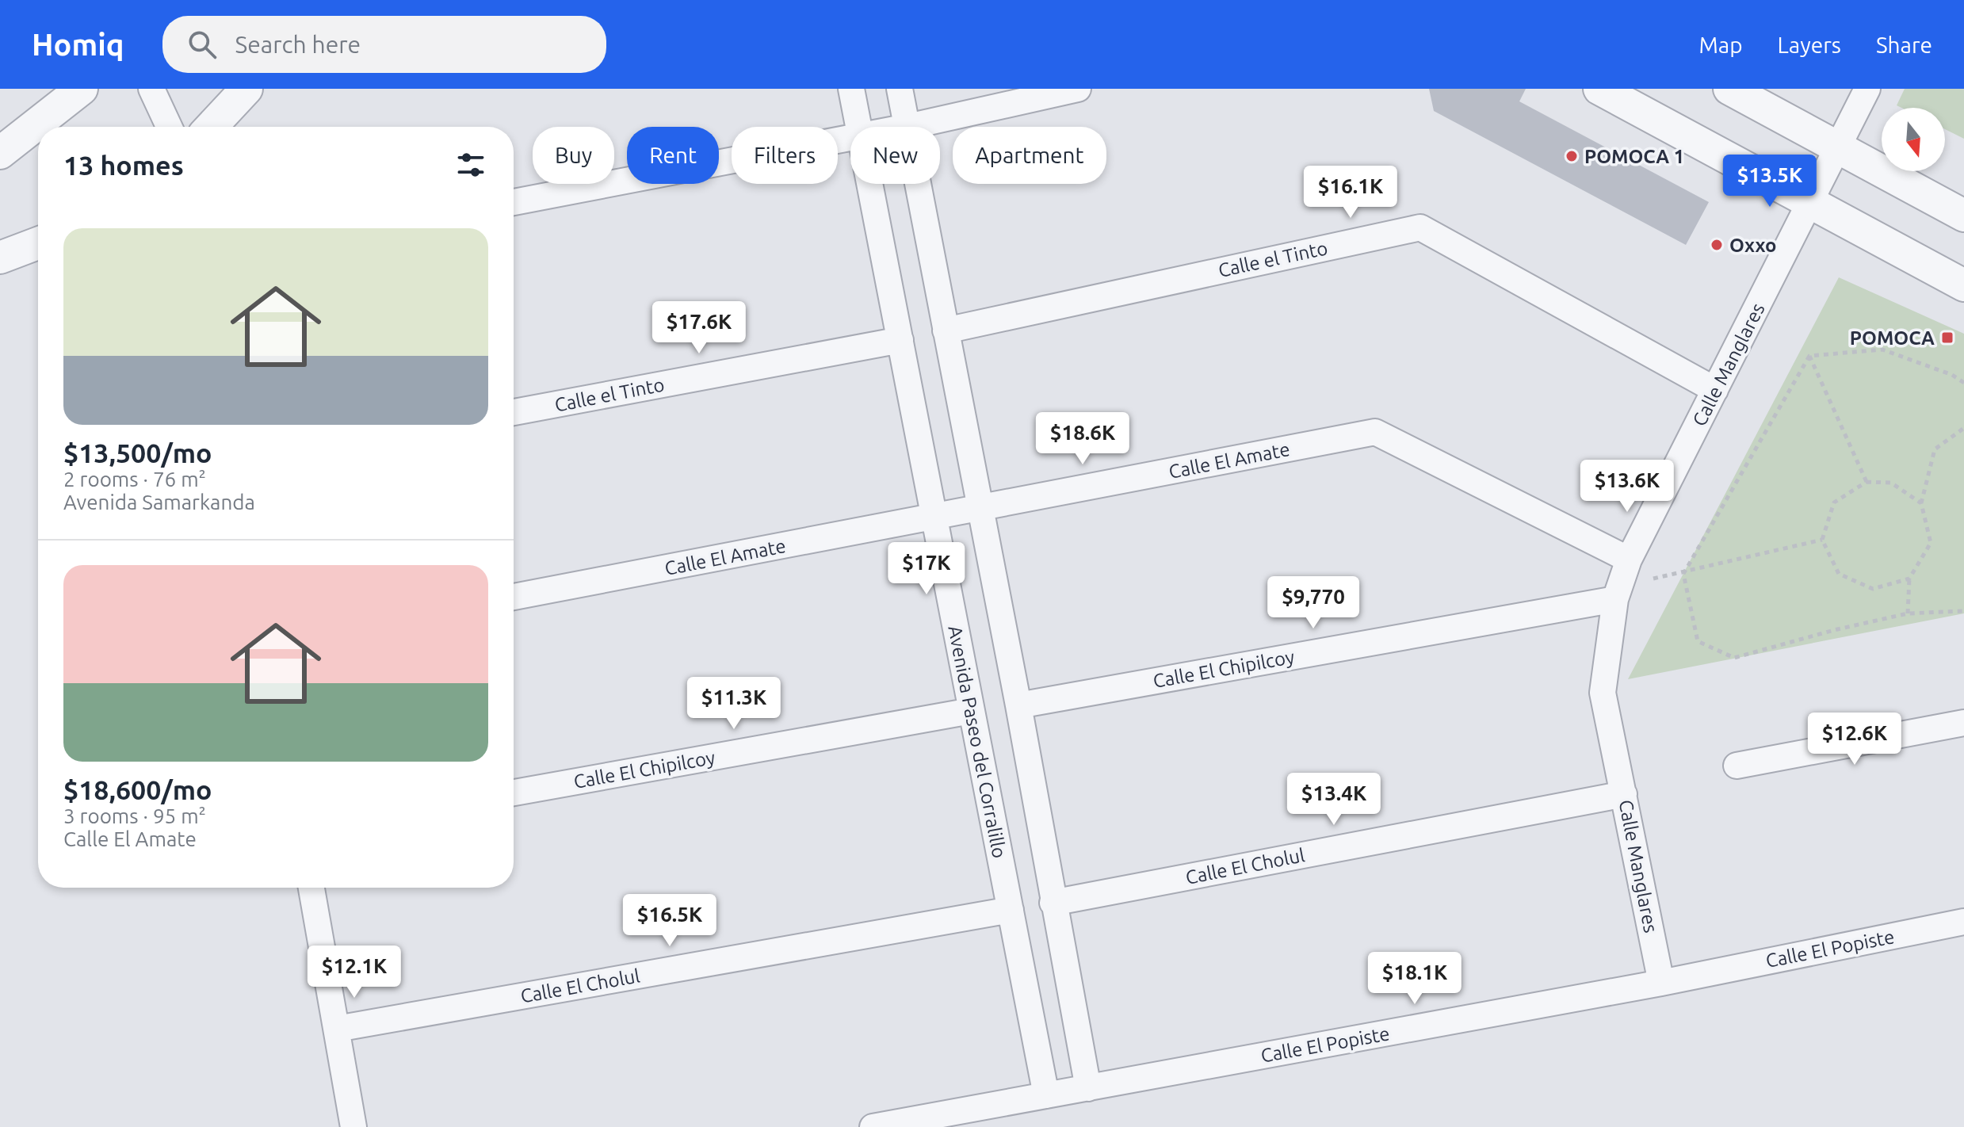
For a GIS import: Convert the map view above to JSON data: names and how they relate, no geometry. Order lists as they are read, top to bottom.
{
  "streets": {
    "street": [
      "Calle el Tinto",
      "Calle Manglares",
      "Calle El Amate",
      "Calle El Chipilcoy",
      "Avenida Paseo del Corralillo",
      "Calle El Cholul",
      "Calle El Popiste"
    ]
  },
  "crossings": [
    ["Calle el Tinto", "Calle Manglares"],
    ["Calle el Tinto", "Avenida Paseo del Corralillo"],
    ["Calle Manglares", "Calle El Amate"],
    ["Calle Manglares", "Calle El Chipilcoy"],
    ["Calle Manglares", "Calle El Cholul"],
    ["Calle Manglares", "Calle El Popiste"],
    ["Calle El Amate", "Avenida Paseo del Corralillo"],
    ["Calle El Chipilcoy", "Avenida Paseo del Corralillo"],
    ["Avenida Paseo del Corralillo", "Calle El Cholul"],
    ["Avenida Paseo del Corralillo", "Calle El Popiste"]
  ],
  "places": {
    "other": ["POMOCA 1", "Oxxo"],
    "transit": ["POMOCA"]
  },
  "north": "bottom",
  "page": {
    "header": "Homiq",
    "search": "Search here",
    "nav": ["Map", "Layers", "Share"],
    "chip": [
      "Buy",
      "Rent",
      "Filters",
      "New",
      "Apartment"
    ],
    "heading": "13 homes",
    "price": [
      "$13.5K",
      "$16.1K",
      "$17.6K",
      "$18.6K",
      "$13.6K",
      "$17K",
      "$9,770",
      "$11.3K",
      "$12.6K",
      "$13.4K",
      "$16.5K",
      "$12.1K",
      "$18.1K"
    ],
    "list": [
      {
        "name": "$13,500/mo",
        "note": "2 rooms · 76 m² · Avenida Samarkanda"
      },
      {
        "name": "$18,600/mo",
        "note": "3 rooms · 95 m² · Calle El Amate"
      }
    ]
  }
}
